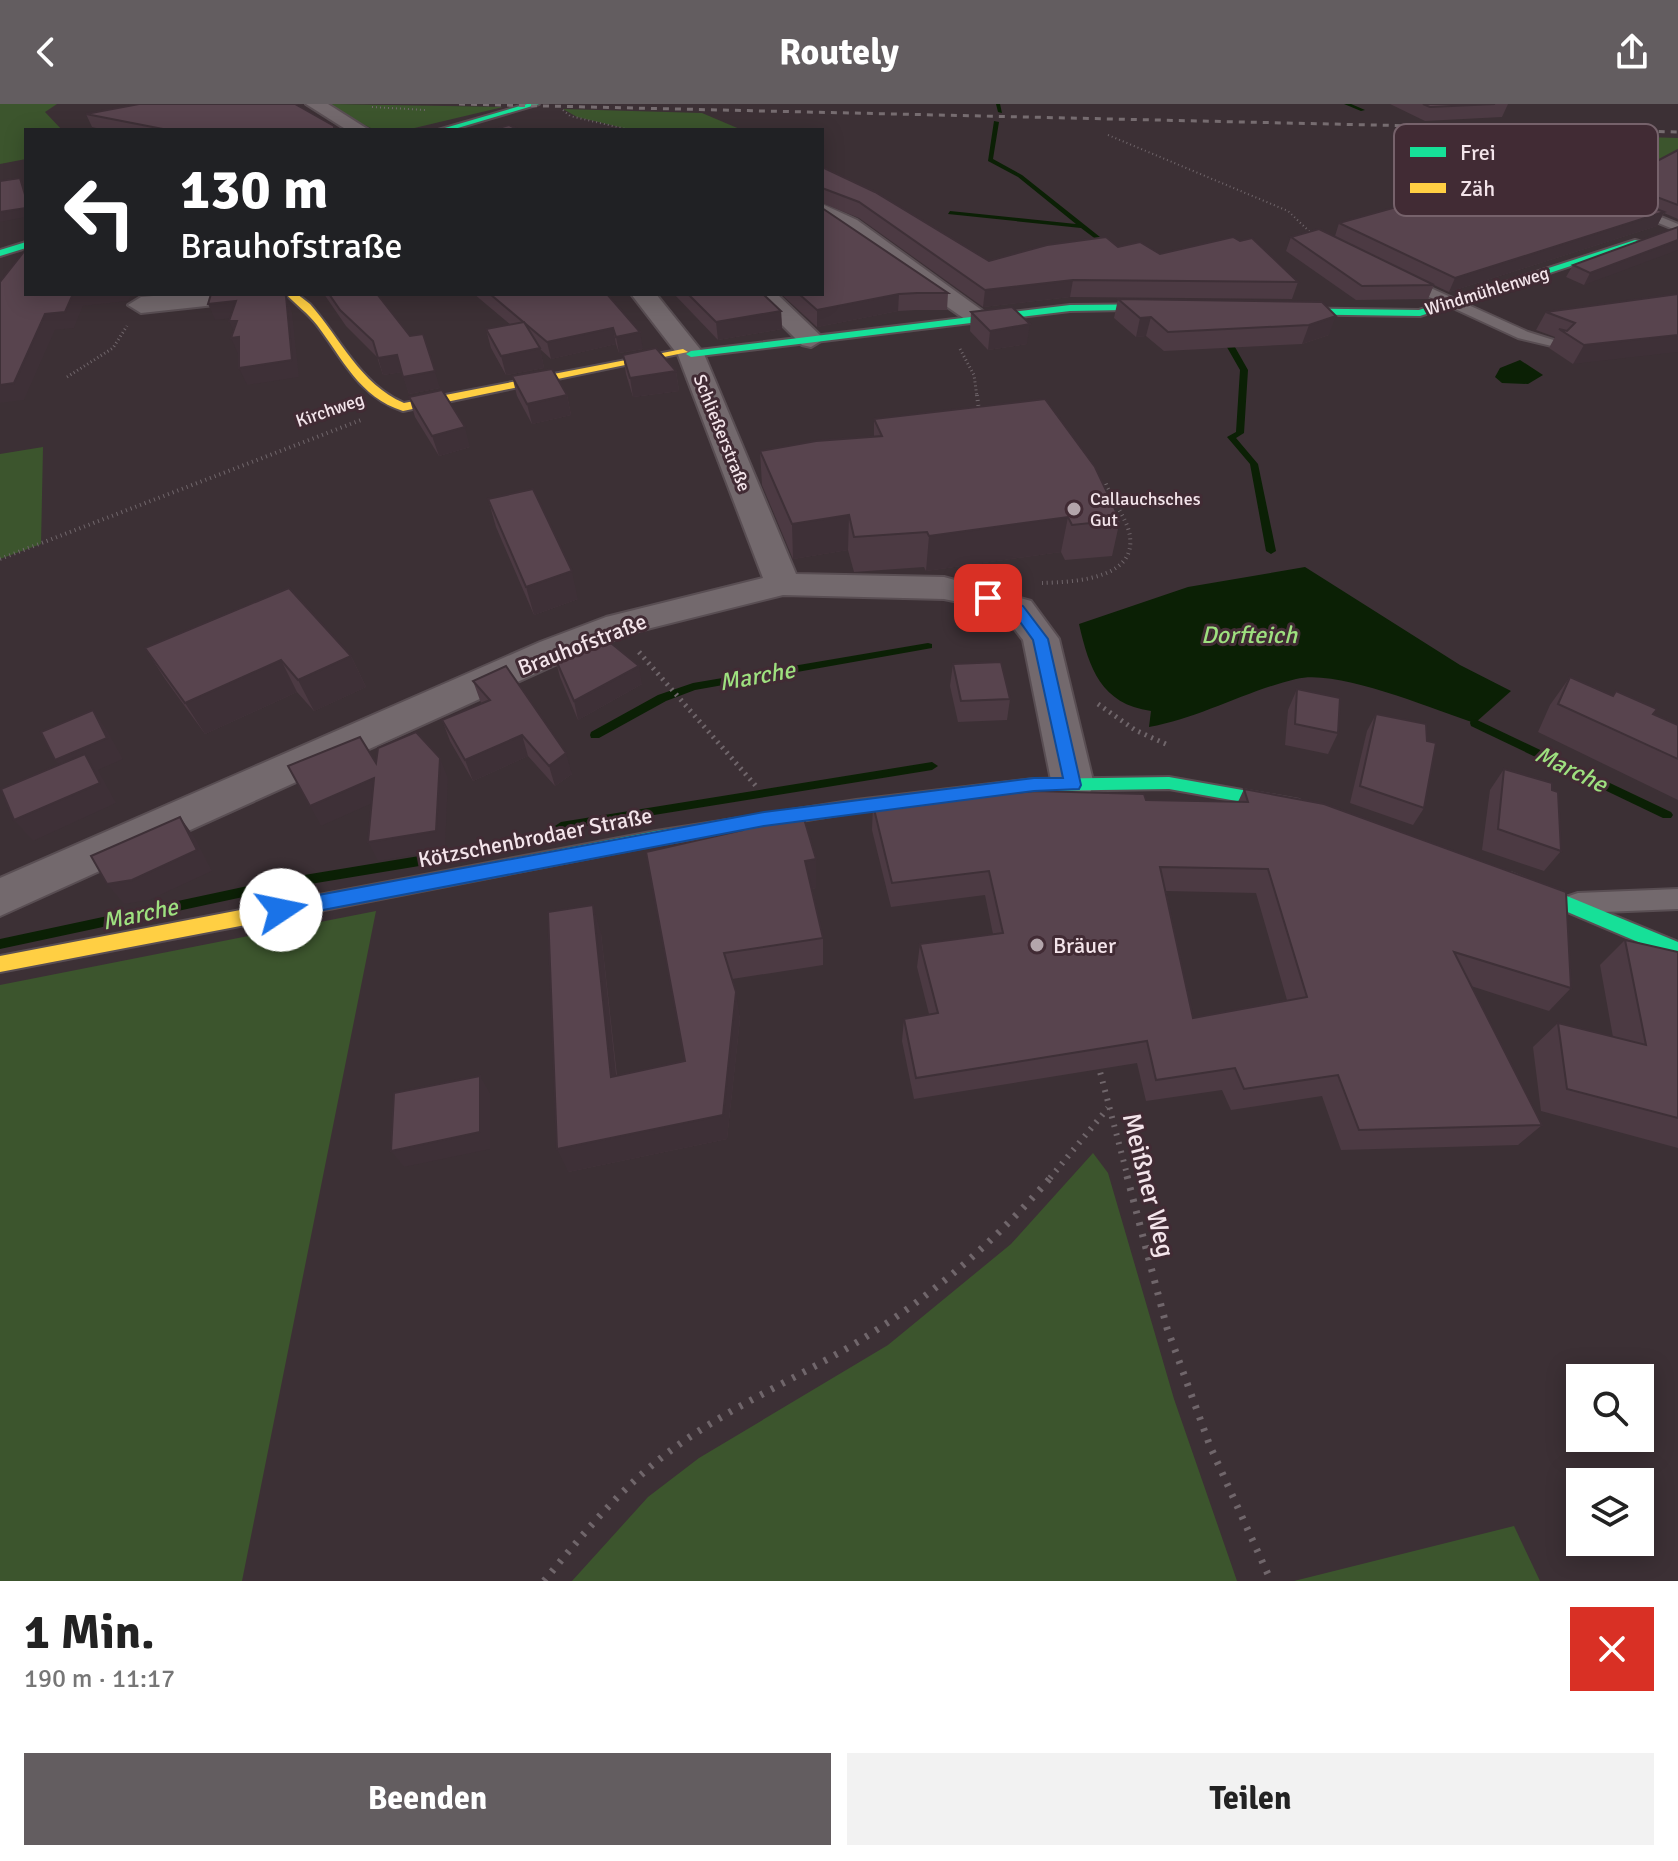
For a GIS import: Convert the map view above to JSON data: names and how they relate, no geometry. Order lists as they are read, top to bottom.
{
  "streets": {
    "street": [
      "Windmühlenweg",
      "Schließerstraße",
      "Brauhofstraße",
      "Kötzschenbrodaer Straße"
    ],
    "path": ["Kirchweg", "Meißner Weg"]
  },
  "crossings": [
    ["Schließerstraße", "Brauhofstraße"],
    ["Brauhofstraße", "Kötzschenbrodaer Straße"]
  ],
  "water": ["Dorfteich", "Marche"],
  "places": ["Callauchsches Gut", "Bräuer"],
  "legend": ["Frei", "Zäh"],
  "page": {
    "header": "Routely",
    "turn": ["130 m", "Brauhofstraße"],
    "heading": ["1 Min.", "190 m · 11:17"],
    "buttons": ["Beenden", "Teilen"]
  }
}
